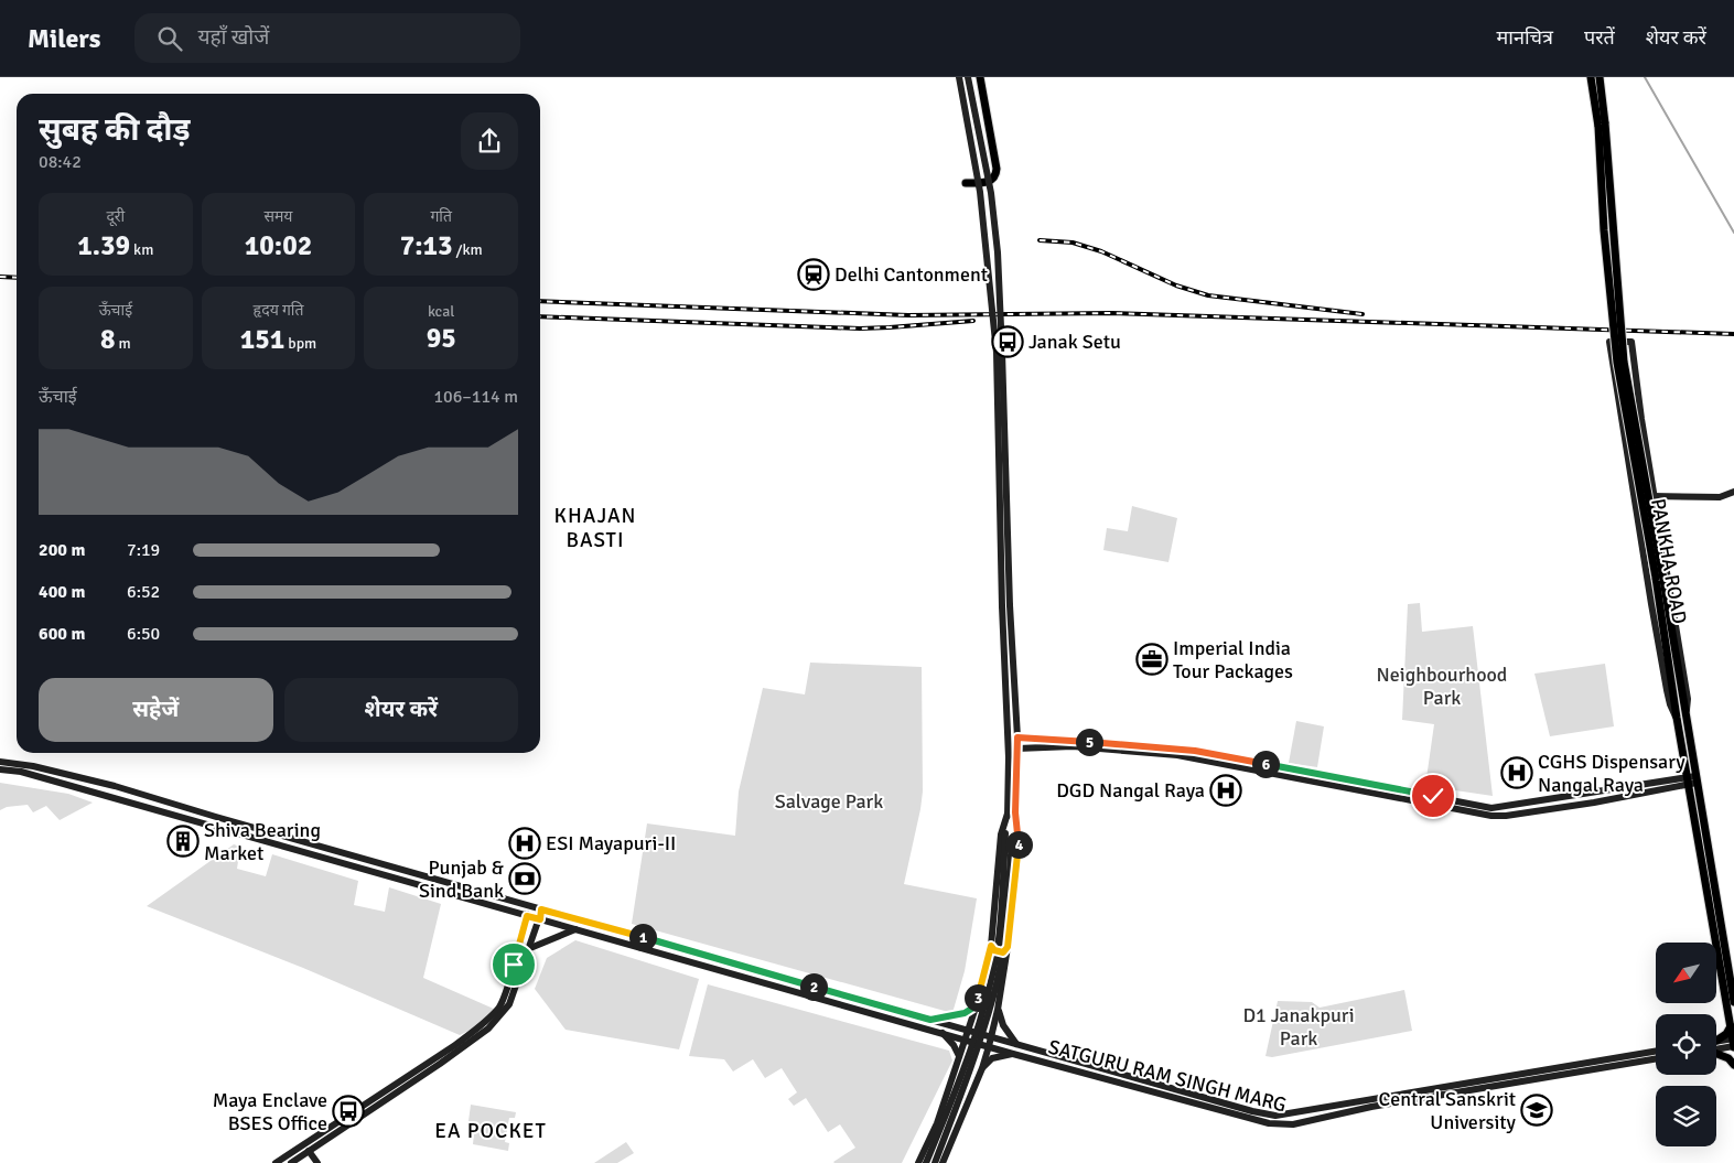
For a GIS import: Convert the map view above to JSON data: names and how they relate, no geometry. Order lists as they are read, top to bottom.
{
  "streets": {
    "main road": ["PANKHA ROAD", "SATGURU RAM SINGH MARG"]
  },
  "districts": ["KHAJAN BASTI", "EA POCKET"],
  "parks": ["Neighbourhood Park", "Salvage Park", "D1 Janakpuri Park"],
  "places": {
    "station": ["Delhi Cantonment"],
    "bus stop": ["Janak Setu", "Maya Enclave BSES Office"],
    "office": ["Imperial India Tour Packages"],
    "hospital": ["CGHS Dispensary Nangal Raya", "DGD Nangal Raya", "ESI Mayapuri-II"],
    "building": ["Shiva Bearing Market"],
    "bank": ["Punjab & Sind Bank"],
    "school or university": ["Central Sanskrit University"]
  },
  "north": "bottom left",
  "page": {
    "header": "Milers",
    "search": "यहाँ खोजें",
    "nav": ["मानचित्र", "परतें", "शेयर करें"],
    "heading": ["सुबह की दौड़", "08:42"],
    "stats": [
      ["दूरी", "1.39 km"],
      ["समय", "10:02"],
      ["गति", "7:13 /km"],
      ["ऊँचाई", "8 m"],
      ["हृदय गति", "151 bpm"],
      ["kcal", "95"]
    ],
    "chart": ["ऊँचाई", "106–114 m"],
    "list": [
      {
        "name": "200 m",
        "note": "7:19"
      },
      {
        "name": "400 m",
        "note": "6:52"
      },
      {
        "name": "600 m",
        "note": "6:50"
      }
    ],
    "buttons": ["सहेजें", "शेयर करें"],
    "pins": [
      "5",
      "6",
      "4",
      "1",
      "2",
      "3"
    ]
  }
}
